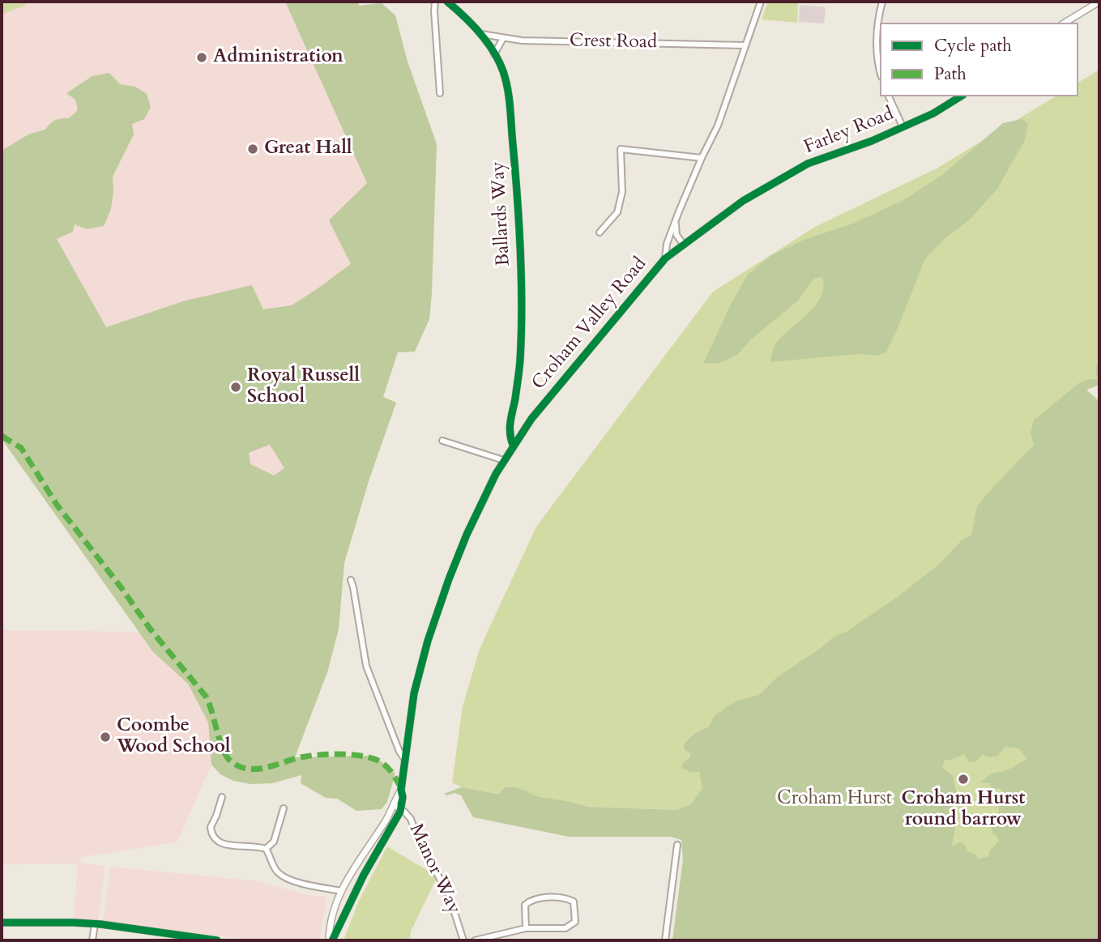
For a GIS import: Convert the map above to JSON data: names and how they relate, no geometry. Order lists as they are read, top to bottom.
{
  "streets": {
    "street": [
      "Crest Road",
      "Farley Road",
      "Ballards Way",
      "Croham Valley Road",
      "Manor Way"
    ]
  },
  "crossings": [
    ["Crest Road", "Ballards Way"],
    ["Crest Road", "Croham Valley Road"],
    ["Farley Road", "Croham Valley Road"],
    ["Ballards Way", "Croham Valley Road"],
    ["Croham Valley Road", "Manor Way"]
  ],
  "parks": ["Croham Hurst"],
  "places": [
    "Administration",
    "Great Hall",
    "Royal Russell School",
    "Coombe Wood School",
    "Croham Hurst round barrow"
  ],
  "legend": ["Cycle path", "Path"]
}
